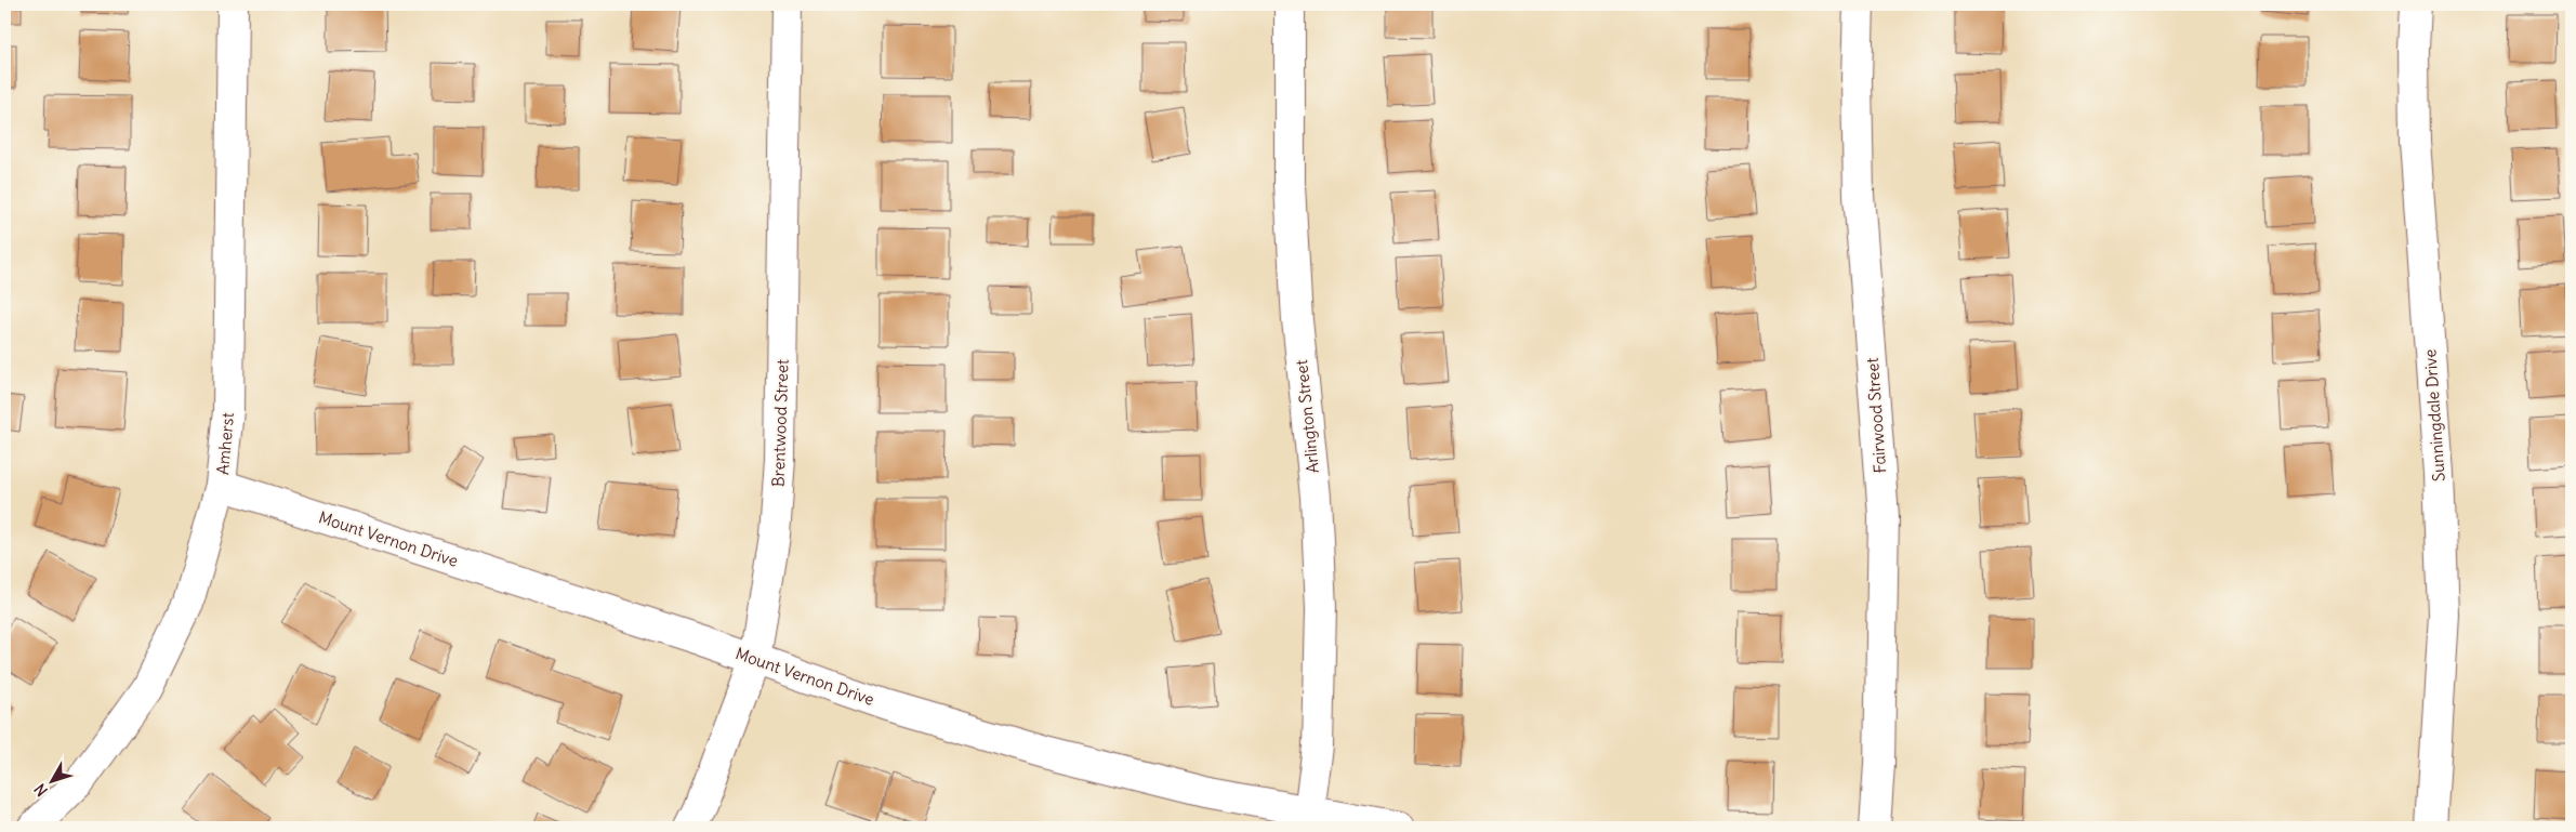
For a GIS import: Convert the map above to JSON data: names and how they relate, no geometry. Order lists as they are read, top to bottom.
{
  "streets": {
    "street": [
      "Fairwood Street",
      "Sunningdale Drive",
      "Arlington Street",
      "Brentwood Street",
      "Amherst",
      "Mount Vernon Drive"
    ]
  },
  "crossings": [
    ["Arlington Street", "Mount Vernon Drive"],
    ["Brentwood Street", "Mount Vernon Drive"],
    ["Amherst", "Mount Vernon Drive"]
  ],
  "north": "bottom left"
}
